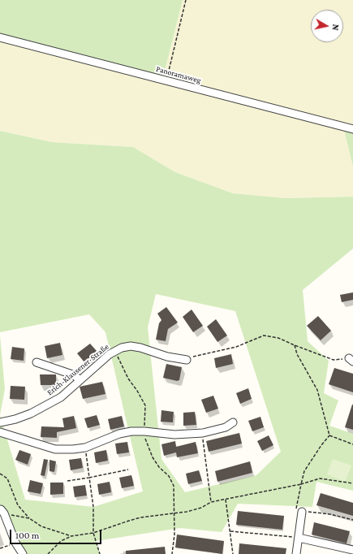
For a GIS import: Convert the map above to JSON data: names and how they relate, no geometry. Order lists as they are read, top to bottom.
{
  "streets": {
    "street": ["Panoramaweg", "Erich-Klausener-Straße"]
  },
  "scale_bar": "100 m",
  "north": "right"
}
